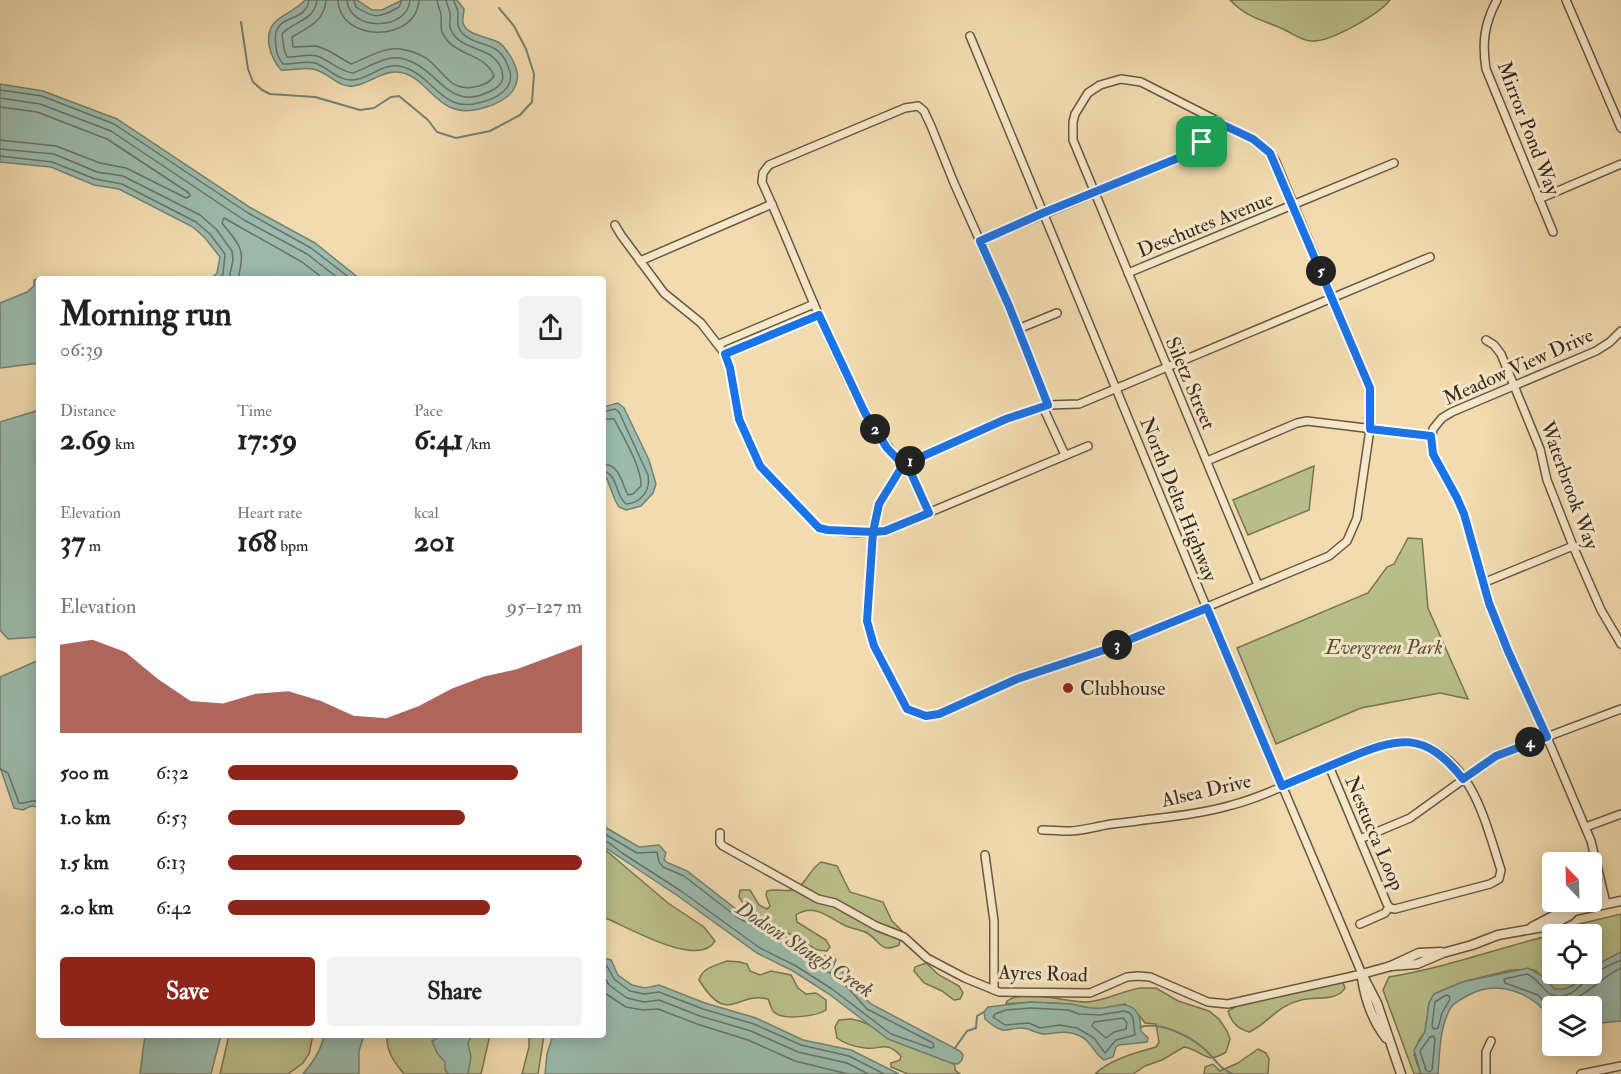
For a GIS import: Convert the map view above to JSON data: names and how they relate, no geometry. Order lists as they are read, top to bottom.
{
  "streets": {
    "street": [
      "Mirror Pond Way",
      "Deschutes Avenue",
      "Meadow View Drive",
      "Siletz Street",
      "Waterbrook Way",
      "North Delta Highway",
      "Alsea Drive",
      "Nestucca Loop",
      "Ayres Road"
    ]
  },
  "crossings": [
    ["Deschutes Avenue", "Siletz Street"],
    ["Meadow View Drive", "Waterbrook Way"],
    ["Siletz Street", "North Delta Highway"],
    ["North Delta Highway", "Alsea Drive"],
    ["North Delta Highway", "Ayres Road"],
    ["Alsea Drive", "Nestucca Loop"]
  ],
  "water": ["Dodson Slough Creek"],
  "parks": ["Evergreen Park"],
  "places": ["Clubhouse"],
  "north": "top left",
  "page": {
    "pins": [
      "5",
      "2",
      "1",
      "3",
      "4"
    ],
    "heading": ["Morning run", "06:39"],
    "stats": [
      ["Distance", "2.69 km"],
      ["Time", "17:59"],
      ["Pace", "6:41 /km"],
      ["Elevation", "37 m"],
      ["Heart rate", "168 bpm"],
      ["kcal", "201"]
    ],
    "chart": ["Elevation", "95–127 m"],
    "list": [
      {
        "name": "500 m",
        "note": "6:32"
      },
      {
        "name": "1.0 km",
        "note": "6:53"
      },
      {
        "name": "1.5 km",
        "note": "6:13"
      },
      {
        "name": "2.0 km",
        "note": "6:42"
      }
    ],
    "buttons": ["Save", "Share"]
  }
}
